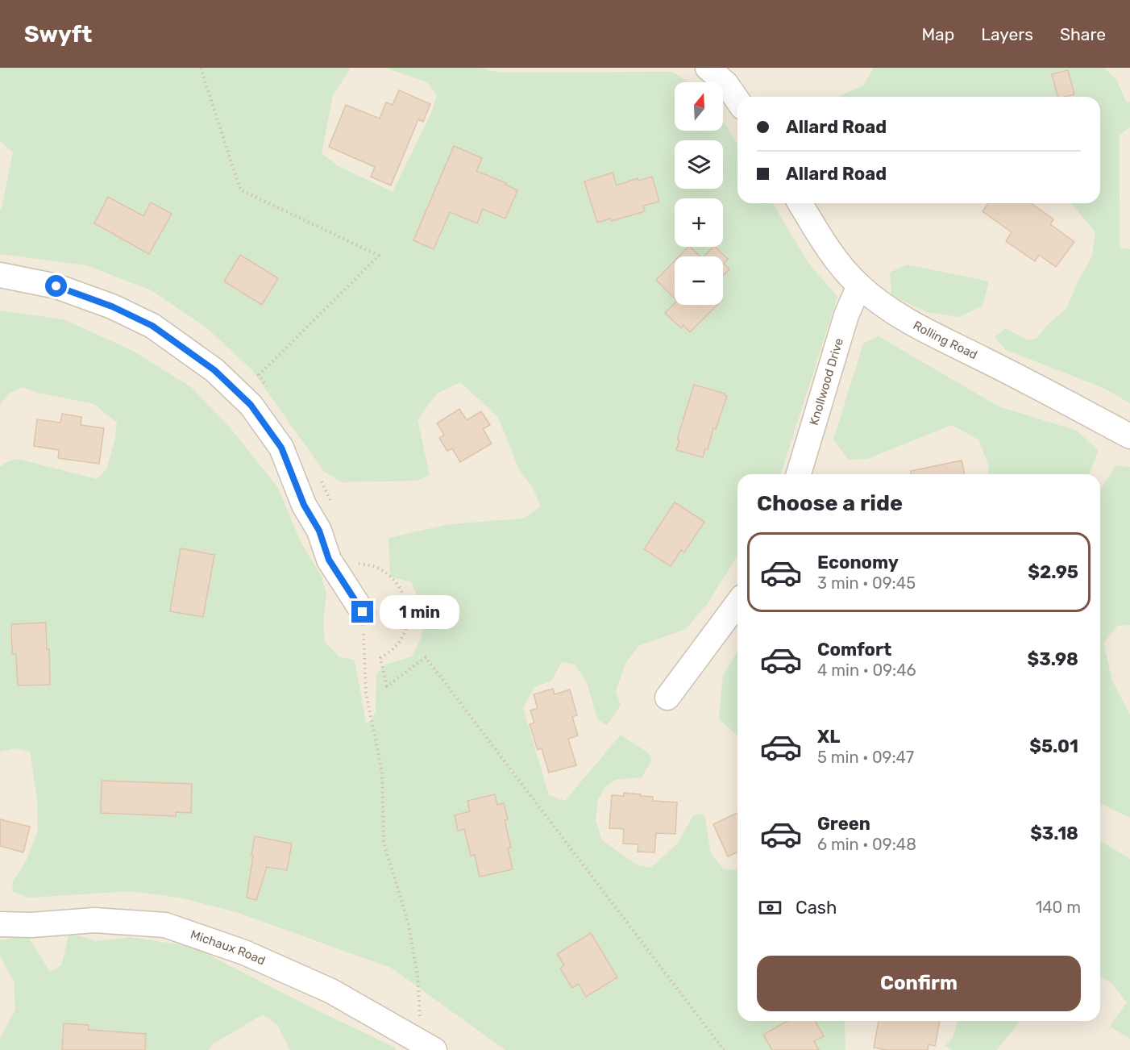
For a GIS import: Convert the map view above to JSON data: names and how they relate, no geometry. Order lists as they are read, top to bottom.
{
  "streets": {
    "street": ["Rolling Road", "Knollwood Drive", "Michaux Road"]
  },
  "crossings": [
    ["Rolling Road", "Knollwood Drive"]
  ],
  "north": "top",
  "page": {
    "header": "Swyft",
    "nav": ["Map", "Layers", "Share"],
    "map_buttons": ["+", "−"],
    "banner": ["Allard Road", "Allard Road"],
    "heading": "Choose a ride",
    "list": [
      {
        "name": "Economy",
        "note": "3 min · 09:45",
        "value": "$2.95"
      },
      {
        "name": "Comfort",
        "note": "4 min · 09:46",
        "value": "$3.98"
      },
      {
        "name": "XL",
        "note": "5 min · 09:47",
        "value": "$5.01"
      },
      {
        "name": "Green",
        "note": "6 min · 09:48",
        "value": "$3.18"
      }
    ],
    "bubble": "1 min",
    "pay": ["Cash", "140 m"],
    "buttons": "Confirm"
  }
}
